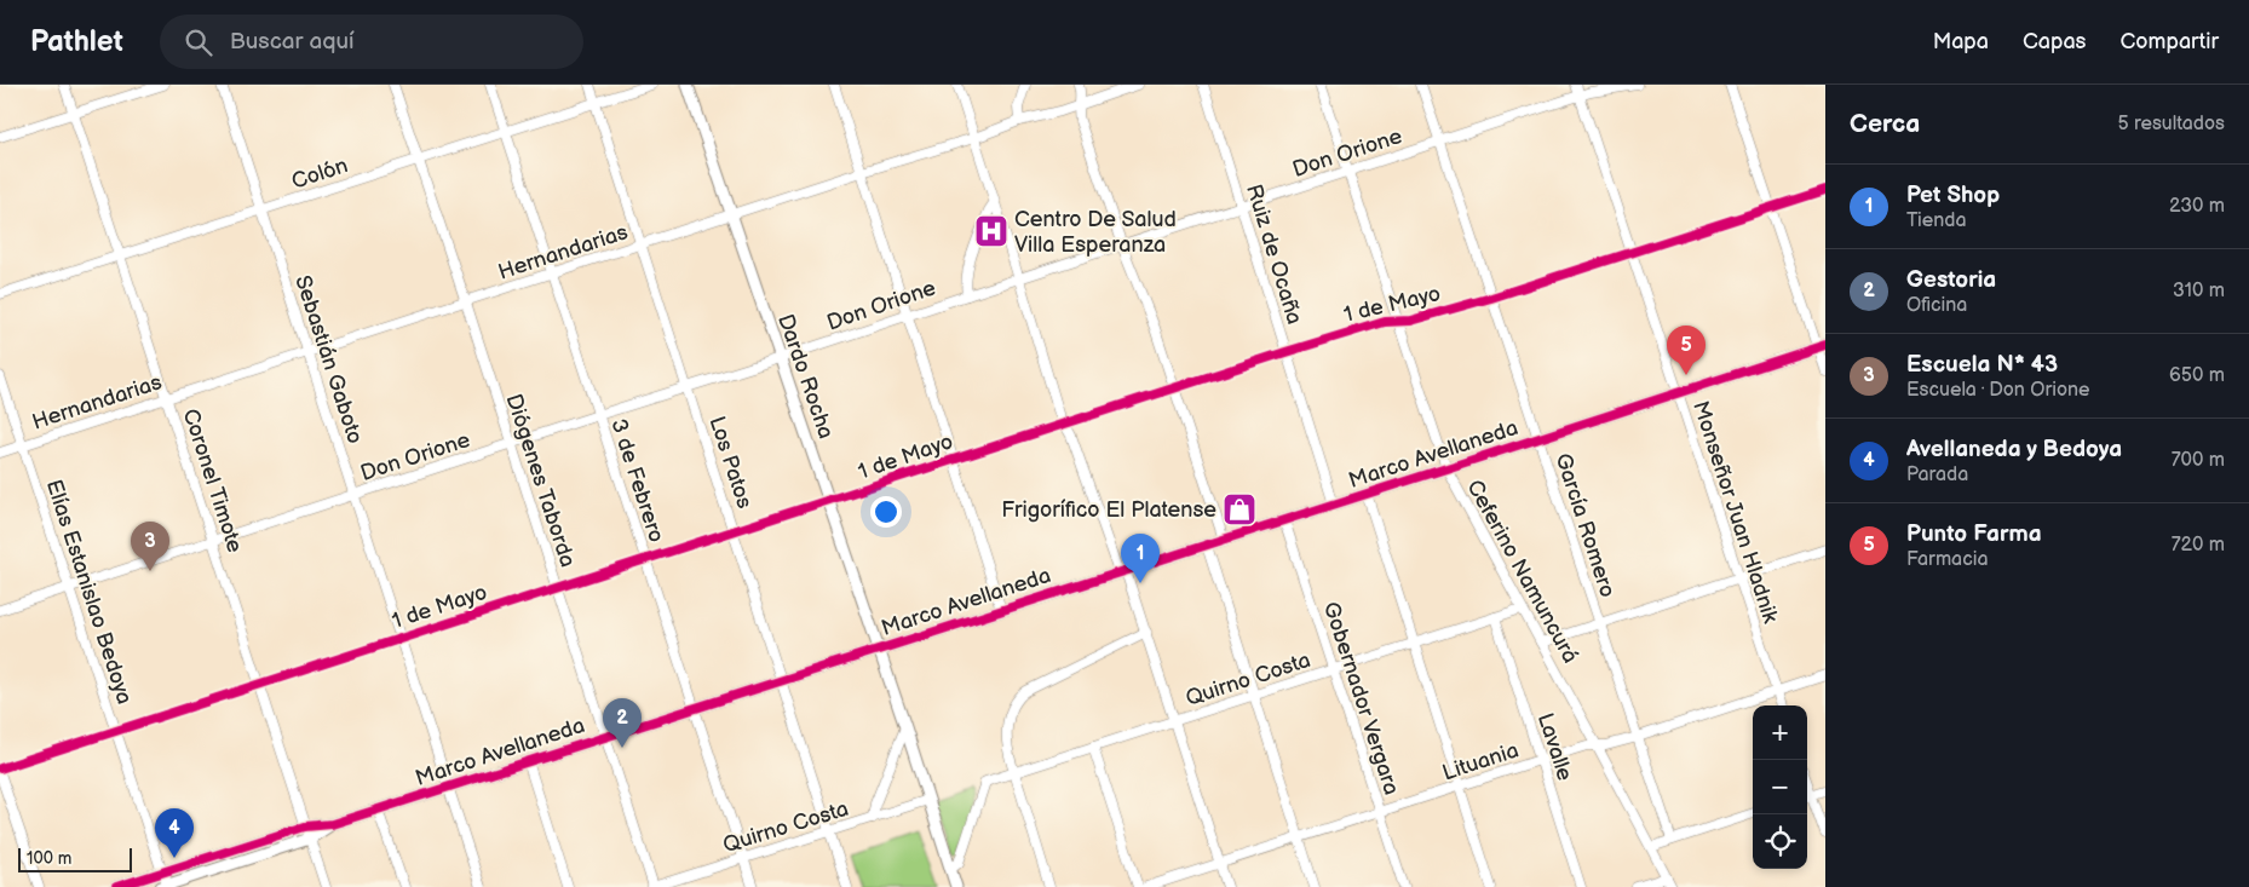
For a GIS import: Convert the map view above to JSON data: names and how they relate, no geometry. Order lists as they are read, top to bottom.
{
  "streets": {
    "street": [
      "Don Orione",
      "Colón",
      "Hernandarias",
      "Ruiz de Ocaña",
      "1 de Mayo",
      "Sebastián Gaboto",
      "Dardo Rocha",
      "Marco Avellaneda",
      "Los Patos",
      "Coronel Timote",
      "Diógenes Taborda",
      "3 de Febrero",
      "Monseñor Juan Hladnik",
      "García Romero",
      "Ceferino Namuncurá",
      "Elías Estanislao Bedoya",
      "Quirno Costa",
      "Gobernador Vergara",
      "Lavalle",
      "Lituania"
    ]
  },
  "crossings": [
    ["Don Orione", "Ruiz de Ocaña"],
    ["Don Orione", "Sebastián Gaboto"],
    ["Don Orione", "Dardo Rocha"],
    ["Don Orione", "Los Patos"],
    ["Don Orione", "Coronel Timote"],
    ["Don Orione", "Diógenes Taborda"],
    ["Don Orione", "3 de Febrero"],
    ["Don Orione", "Monseñor Juan Hladnik"],
    ["Don Orione", "García Romero"],
    ["Don Orione", "Ceferino Namuncurá"],
    ["Don Orione", "Elías Estanislao Bedoya"],
    ["Colón", "Sebastián Gaboto"],
    ["Colón", "Los Patos"],
    ["Colón", "Coronel Timote"],
    ["Colón", "Diógenes Taborda"],
    ["Colón", "3 de Febrero"],
    ["Hernandarias", "Sebastián Gaboto"],
    ["Hernandarias", "Dardo Rocha"],
    ["Hernandarias", "Los Patos"],
    ["Hernandarias", "Coronel Timote"],
    ["Hernandarias", "Diógenes Taborda"],
    ["Hernandarias", "3 de Febrero"],
    ["Hernandarias", "Elías Estanislao Bedoya"],
    ["Ruiz de Ocaña", "1 de Mayo"],
    ["Ruiz de Ocaña", "Marco Avellaneda"],
    ["1 de Mayo", "Sebastián Gaboto"],
    ["1 de Mayo", "Dardo Rocha"],
    ["1 de Mayo", "Los Patos"],
    ["1 de Mayo", "Coronel Timote"],
    ["1 de Mayo", "Diógenes Taborda"],
    ["1 de Mayo", "3 de Febrero"],
    ["1 de Mayo", "Monseñor Juan Hladnik"],
    ["1 de Mayo", "García Romero"],
    ["1 de Mayo", "Ceferino Namuncurá"],
    ["1 de Mayo", "Elías Estanislao Bedoya"],
    ["Sebastián Gaboto", "Marco Avellaneda"],
    ["Dardo Rocha", "Marco Avellaneda"],
    ["Dardo Rocha", "Quirno Costa"],
    ["Marco Avellaneda", "Los Patos"],
    ["Marco Avellaneda", "Coronel Timote"],
    ["Marco Avellaneda", "Diógenes Taborda"],
    ["Marco Avellaneda", "3 de Febrero"],
    ["Marco Avellaneda", "Monseñor Juan Hladnik"],
    ["Marco Avellaneda", "García Romero"],
    ["Marco Avellaneda", "Ceferino Namuncurá"],
    ["Marco Avellaneda", "Elías Estanislao Bedoya"],
    ["Marco Avellaneda", "Gobernador Vergara"],
    ["Los Patos", "Quirno Costa"],
    ["Diógenes Taborda", "Quirno Costa"],
    ["3 de Febrero", "Quirno Costa"],
    ["Monseñor Juan Hladnik", "Lituania"],
    ["García Romero", "Lituania"],
    ["Ceferino Namuncurá", "Quirno Costa"],
    ["Ceferino Namuncurá", "Lituania"],
    ["Quirno Costa", "Gobernador Vergara"],
    ["Quirno Costa", "Lavalle"],
    ["Gobernador Vergara", "Lituania"],
    ["Lavalle", "Lituania"]
  ],
  "places": {
    "hospital": ["Centro De Salud Villa Esperanza"],
    "shop": ["Frigorífico El Platense"]
  },
  "scale_bar": "100 m",
  "page": {
    "header": "Pathlet",
    "search": "Buscar aquí",
    "nav": ["Mapa", "Capas", "Compartir"],
    "heading": ["Cerca", "5 resultados"],
    "list": [
      {
        "mark": "1",
        "name": "Pet Shop",
        "note": "Tienda",
        "value": "230 m"
      },
      {
        "mark": "2",
        "name": "Gestoria",
        "note": "Oficina",
        "value": "310 m"
      },
      {
        "mark": "3",
        "name": "Escuela N* 43",
        "note": "Escuela · Don Orione",
        "value": "650 m"
      },
      {
        "mark": "4",
        "name": "Avellaneda y Bedoya",
        "note": "Parada",
        "value": "700 m"
      },
      {
        "mark": "5",
        "name": "Punto Farma",
        "note": "Farmacia",
        "value": "720 m"
      }
    ],
    "pins": [
      "5",
      "3",
      "1",
      "2",
      "4"
    ],
    "map_buttons": ["+", "−"],
    "scale": "100 m"
  }
}
